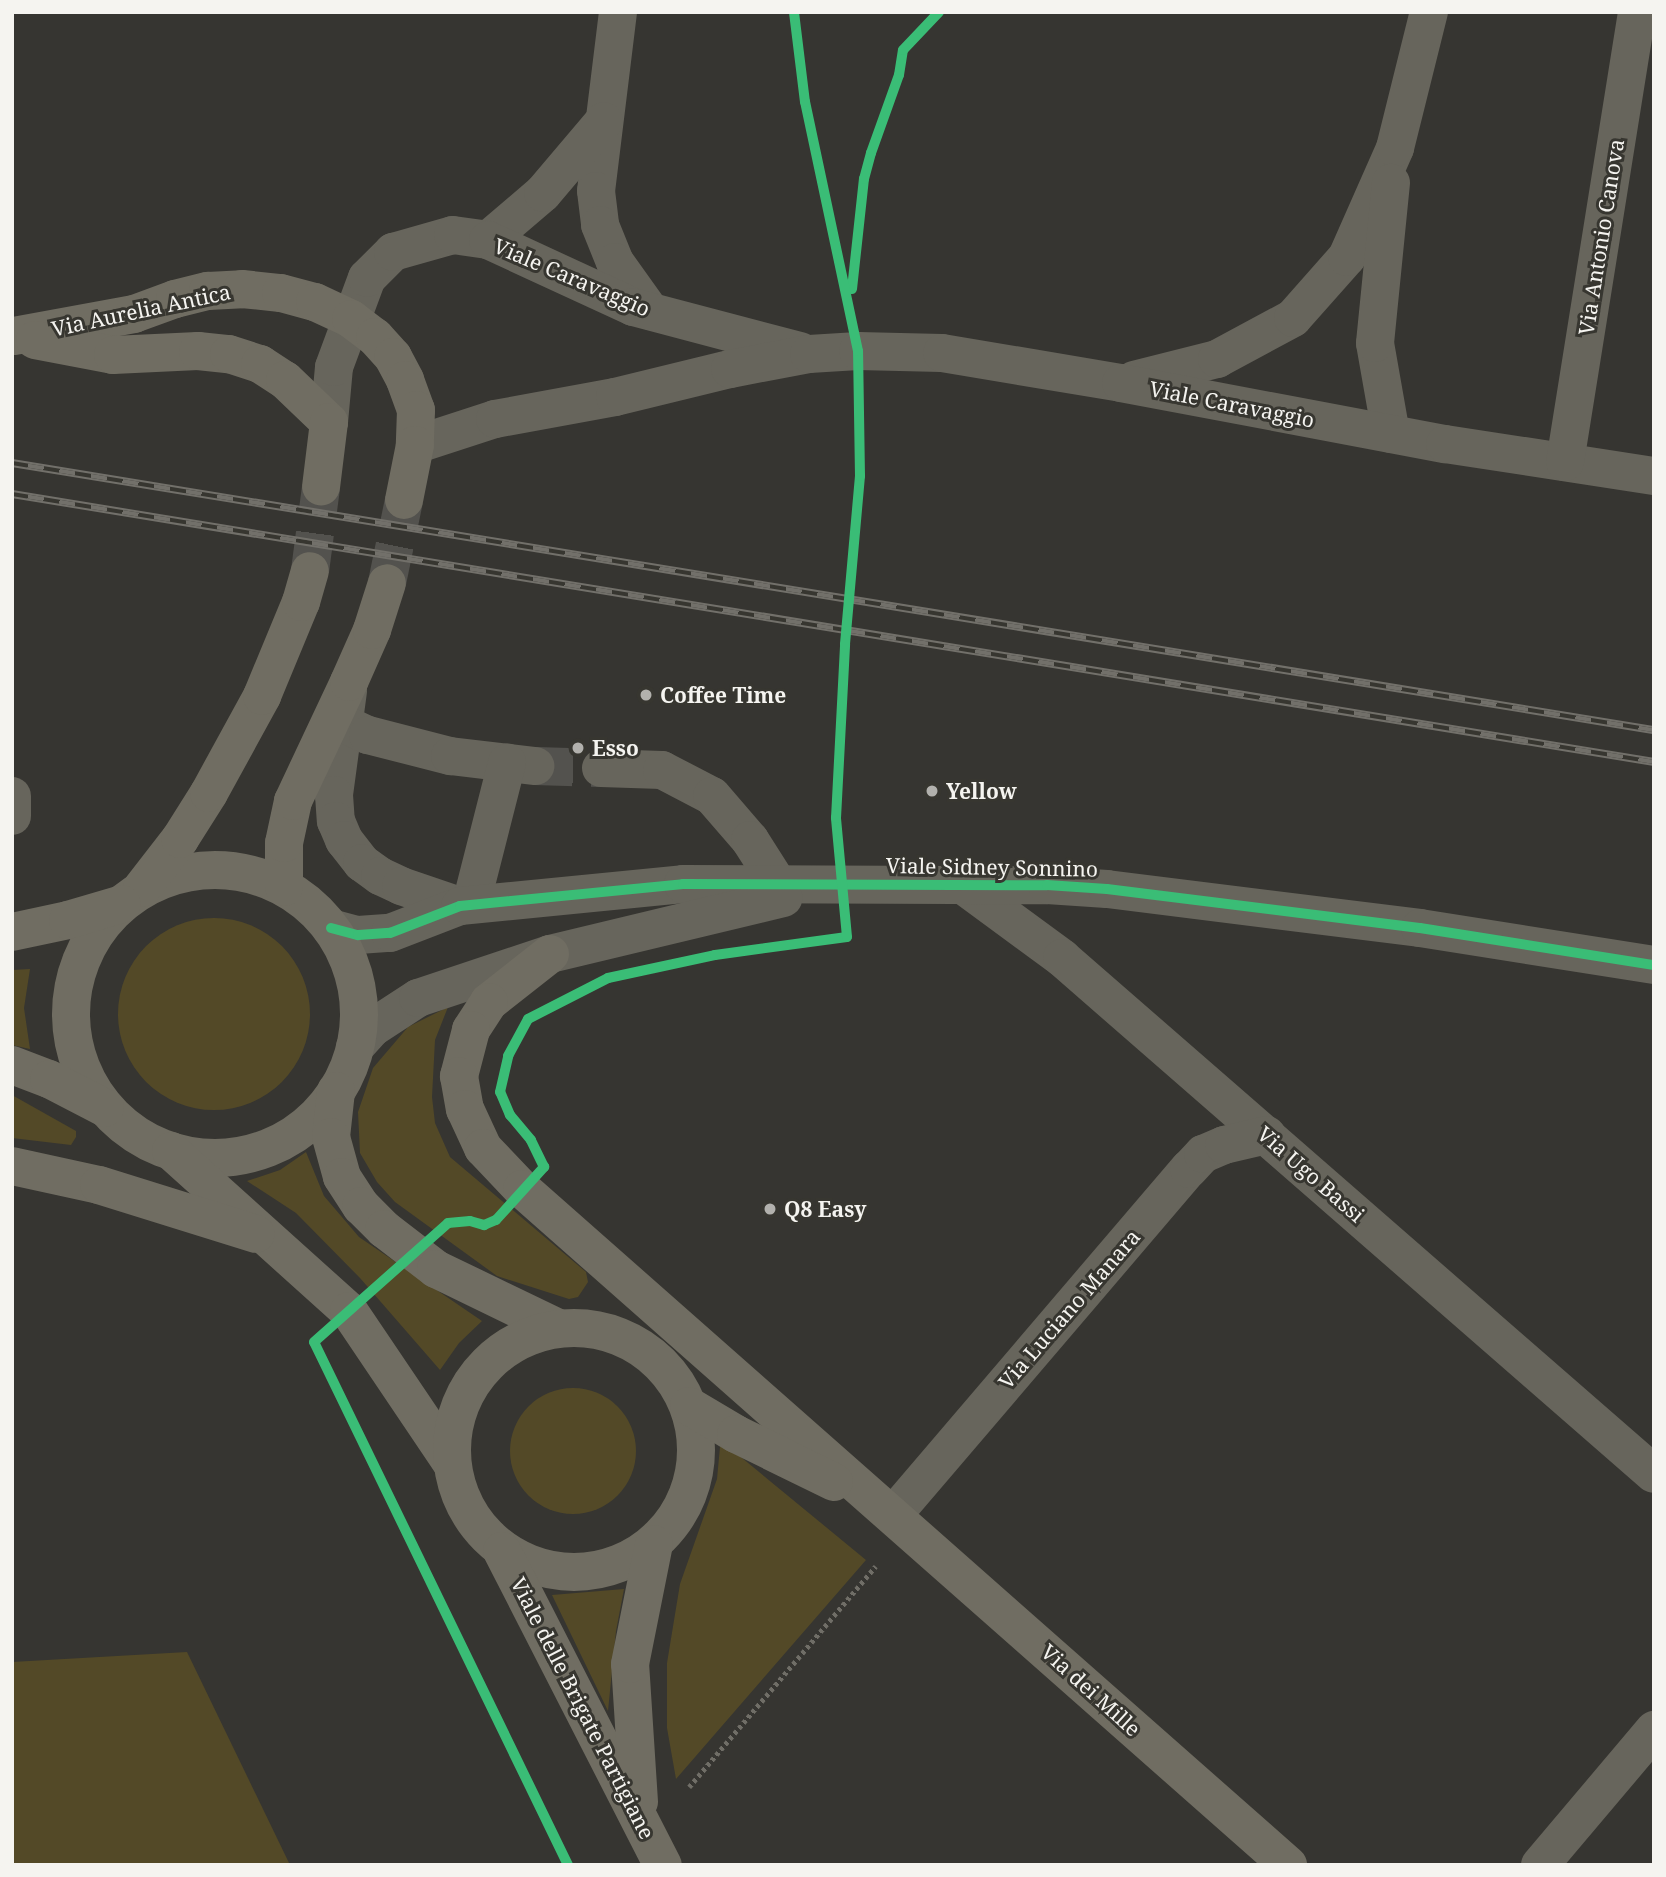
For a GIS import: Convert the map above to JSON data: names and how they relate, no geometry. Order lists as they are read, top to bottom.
{
  "streets": {
    "main road": ["Via Aurelia Antica", "Via dei Mille", "Viale delle Brigate Partigiane"],
    "street": [
      "Via Antonio Canova",
      "Viale Caravaggio",
      "Viale Sidney Sonnino",
      "Via Ugo Bassi",
      "Via Luciano Manara"
    ]
  },
  "crossings": [
    ["Via Antonio Canova", "Viale Caravaggio"],
    ["Viale Caravaggio", "Via Aurelia Antica"],
    ["Viale Sidney Sonnino", "Via Ugo Bassi"],
    ["Via Ugo Bassi", "Via Luciano Manara"],
    ["Via Luciano Manara", "Via dei Mille"],
    ["Via dei Mille", "Viale delle Brigate Partigiane"]
  ],
  "places": [
    "Coffee Time",
    "Esso",
    "Yellow",
    "Q8 Easy"
  ]
}
